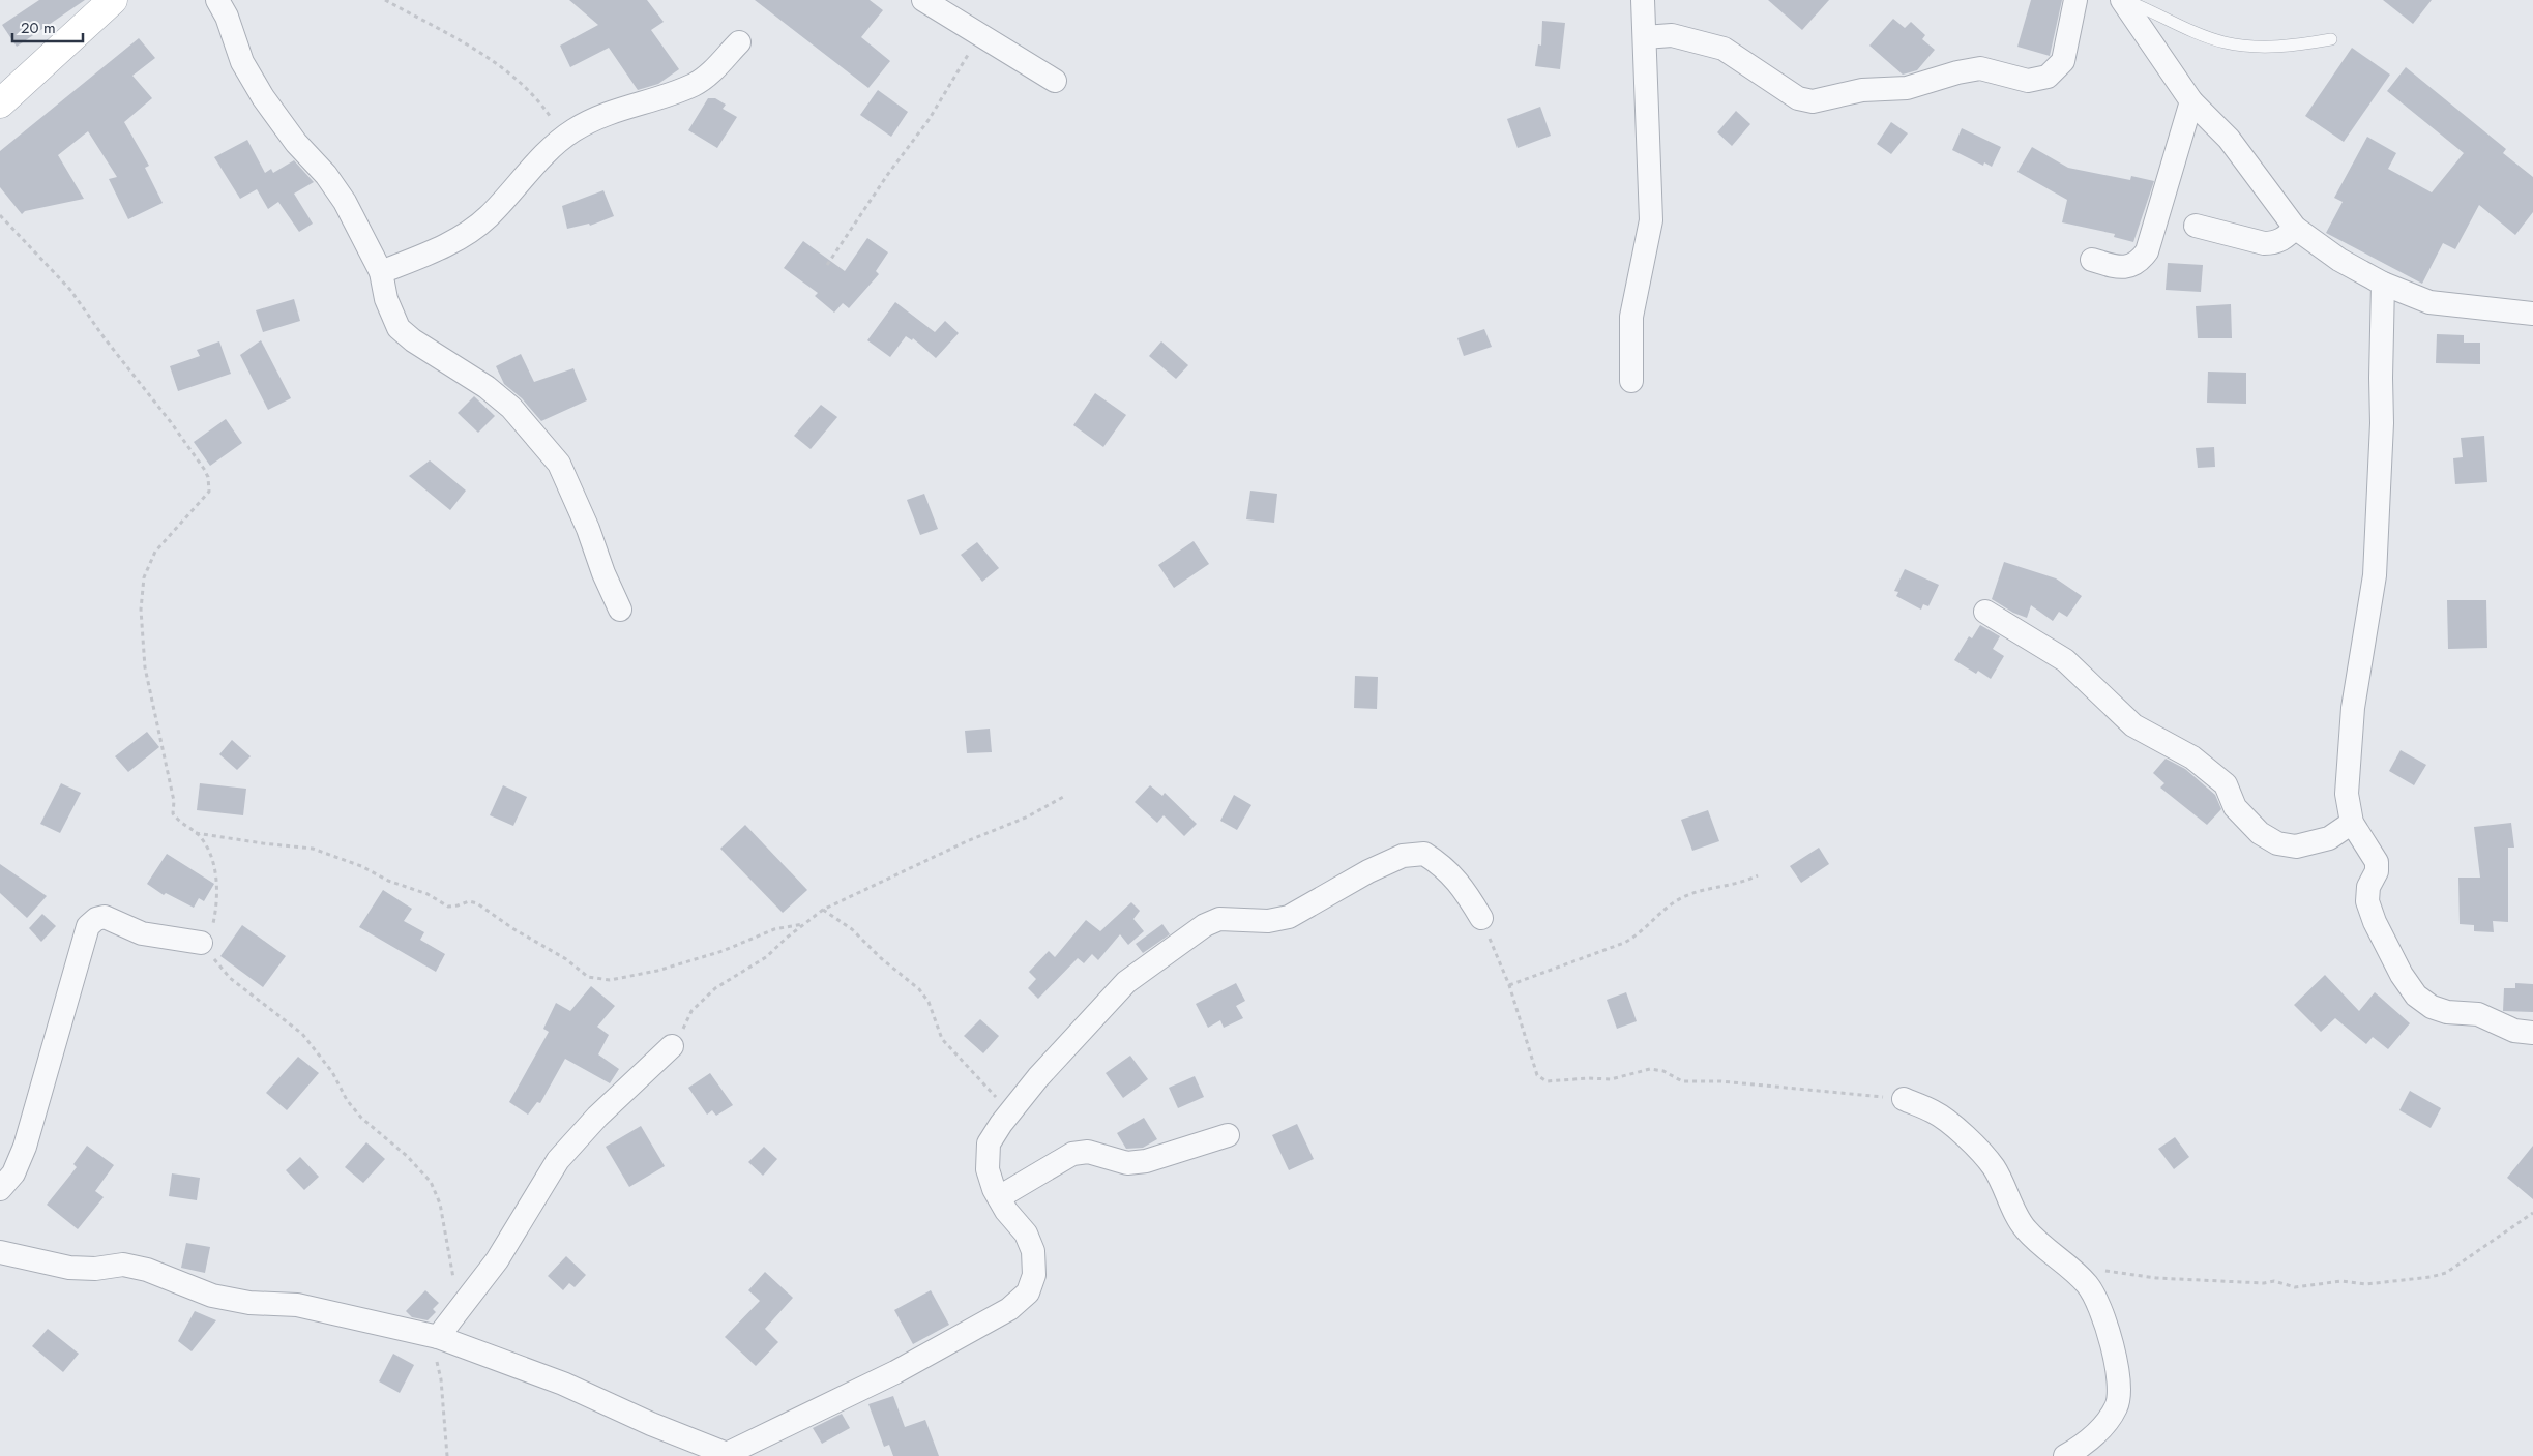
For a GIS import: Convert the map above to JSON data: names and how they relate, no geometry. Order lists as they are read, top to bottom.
{
  "scale_bar": "20 m"
}
